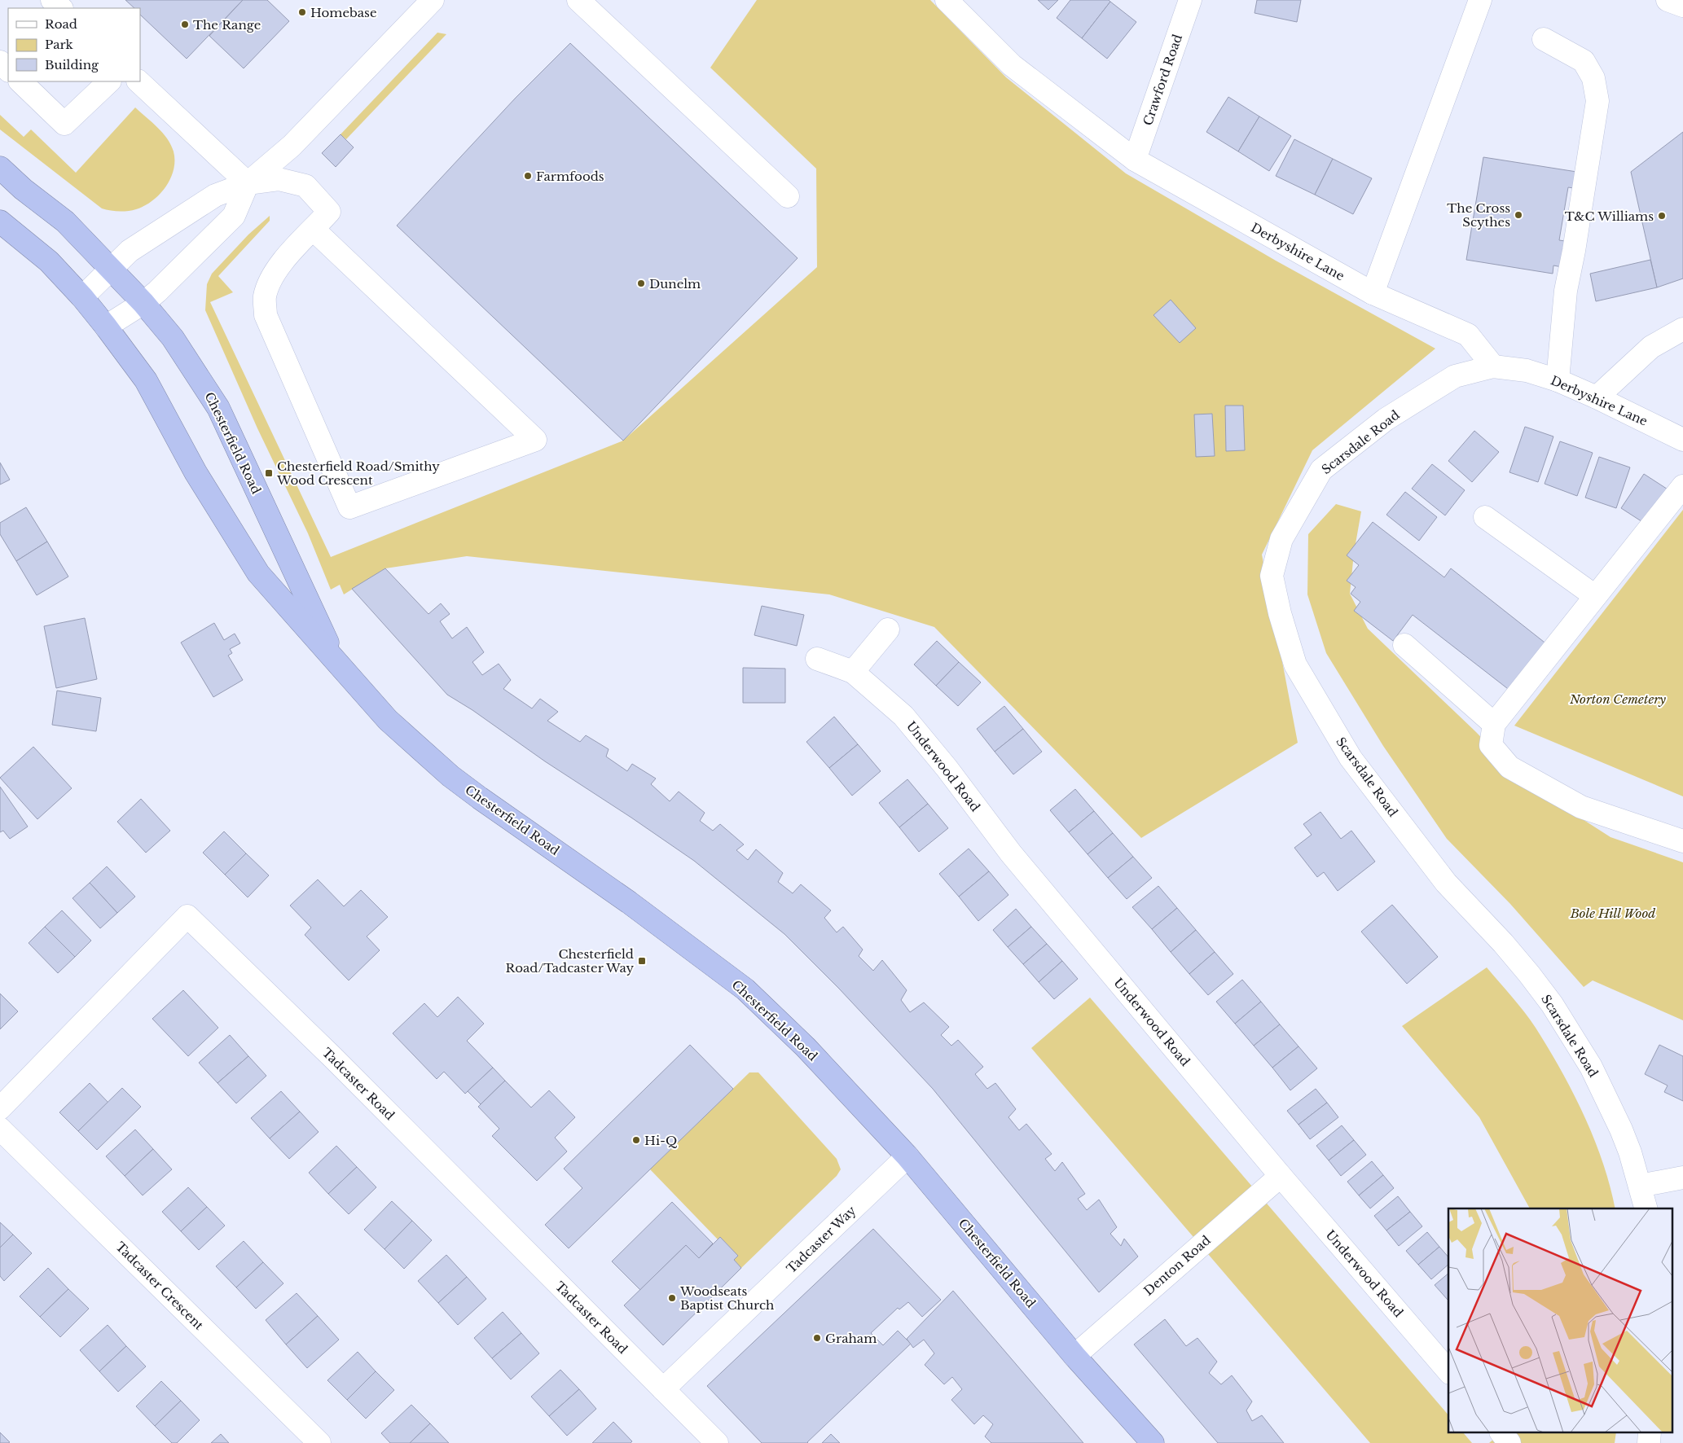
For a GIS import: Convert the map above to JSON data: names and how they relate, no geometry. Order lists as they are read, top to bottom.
{
  "streets": {
    "highway": ["Chesterfield Road"],
    "street": [
      "Crawford Road",
      "Derbyshire Lane",
      "Scarsdale Road",
      "Underwood Road",
      "Tadcaster Road",
      "Tadcaster Way",
      "Denton Road",
      "Tadcaster Crescent"
    ]
  },
  "crossings": [
    ["Crawford Road", "Derbyshire Lane"],
    ["Derbyshire Lane", "Scarsdale Road"],
    ["Chesterfield Road", "Tadcaster Way"],
    ["Chesterfield Road", "Denton Road"],
    ["Underwood Road", "Denton Road"],
    ["Tadcaster Road", "Tadcaster Way"]
  ],
  "parks": ["Norton Cemetery", "Bole Hill Wood"],
  "places": {
    "other": [
      "Homebase",
      "The Range",
      "Farmfoods",
      "The Cross Scythes",
      "T&C Williams",
      "Dunelm",
      "Hi-Q",
      "Woodseats Baptist Church",
      "Graham"
    ],
    "transit": ["Chesterfield Road/Smithy Wood Crescent", "Chesterfield Road/Tadcaster Way"]
  },
  "legend": ["Road", "Park", "Building"]
}
